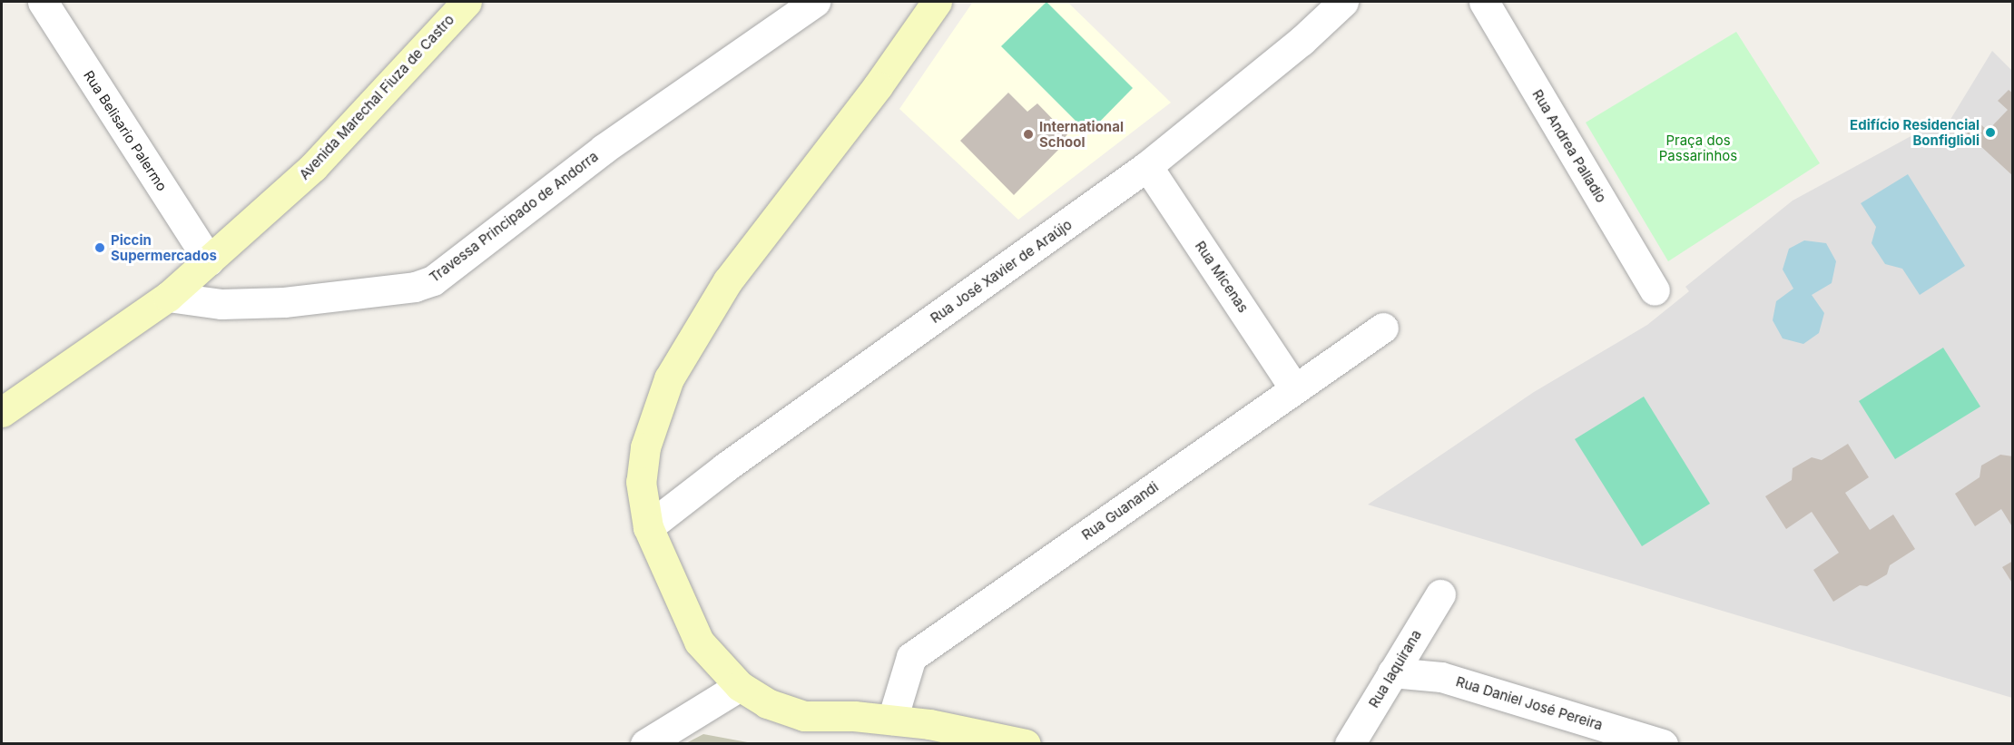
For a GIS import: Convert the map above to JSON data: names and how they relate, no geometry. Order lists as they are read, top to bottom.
{
  "streets": {
    "main road": ["Avenida Marechal Fiuza de Castro"],
    "street": [
      "Rua Belisario Palermo",
      "Rua Andrea Palladio",
      "Travessa Principado de Andorra",
      "Rua José Xavier de Araújo",
      "Rua Micenas",
      "Rua Guanandi",
      "Rua Iaquirana",
      "Rua Daniel José Pereira"
    ]
  },
  "crossings": [
    ["Avenida Marechal Fiuza de Castro", "Rua Belisario Palermo"],
    ["Avenida Marechal Fiuza de Castro", "Travessa Principado de Andorra"],
    ["Rua José Xavier de Araújo", "Rua Micenas"],
    ["Rua Micenas", "Rua Guanandi"],
    ["Rua Iaquirana", "Rua Daniel José Pereira"]
  ],
  "parks": ["Praça dos Passarinhos"],
  "places": ["Edifício Residencial Bonfiglioli", "International School", "Piccin Supermercados"]
}
